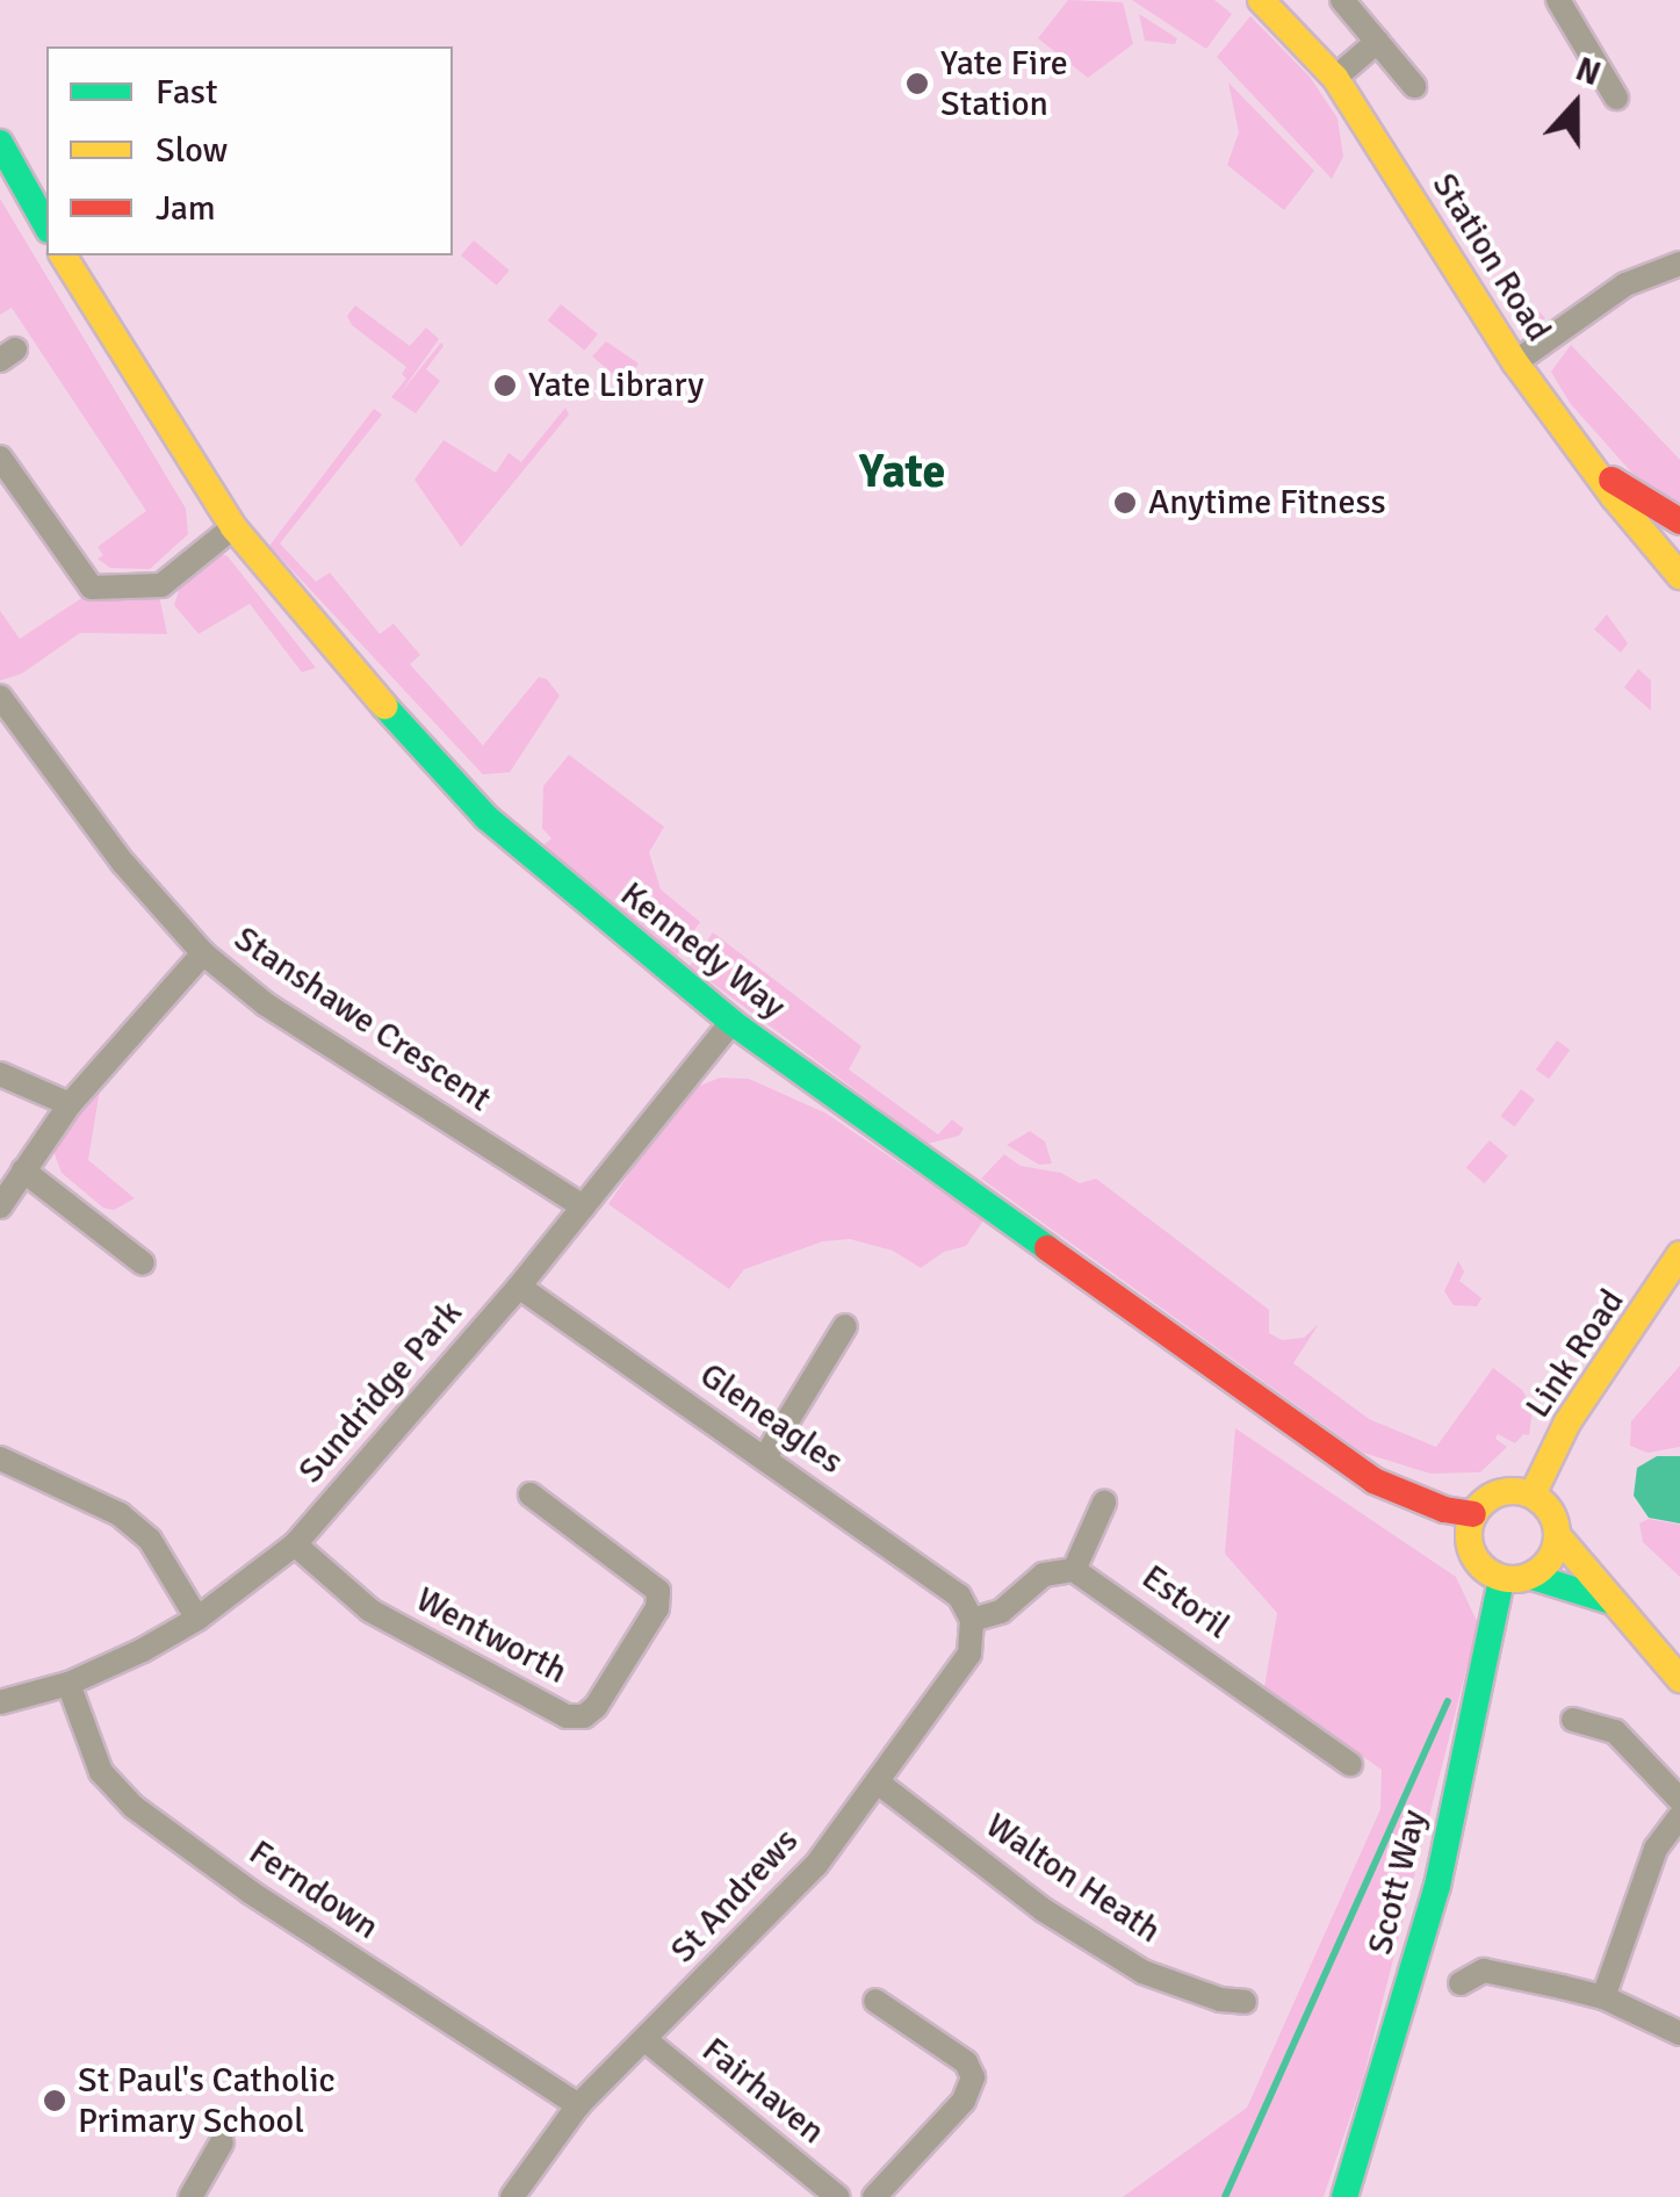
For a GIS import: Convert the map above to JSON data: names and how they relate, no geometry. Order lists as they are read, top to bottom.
{
  "streets": {
    "main road": [
      "Station Road",
      "Kennedy Way",
      "Link Road",
      "Scott Way"
    ],
    "street": [
      "Stanshawe Crescent",
      "Sundridge Park",
      "Gleneagles",
      "Estoril",
      "Wentworth",
      "Walton Heath",
      "Ferndown",
      "St Andrews",
      "Fairhaven"
    ]
  },
  "crossings": [
    ["Kennedy Way", "Link Road"],
    ["Kennedy Way", "Sundridge Park"],
    ["Kennedy Way", "Scott Way"],
    ["Stanshawe Crescent", "Sundridge Park"],
    ["Link Road", "Scott Way"],
    ["Sundridge Park", "Gleneagles"],
    ["Sundridge Park", "Wentworth"],
    ["Sundridge Park", "Ferndown"],
    ["Gleneagles", "St Andrews"],
    ["Walton Heath", "St Andrews"],
    ["Ferndown", "St Andrews"],
    ["St Andrews", "Fairhaven"]
  ],
  "districts": ["Yate"],
  "places": [
    "Yate Fire Station",
    "Yate Library",
    "Anytime Fitness",
    "St Paul's Catholic Primary School"
  ],
  "legend": ["Fast", "Slow", "Jam"],
  "north": "top"
}
